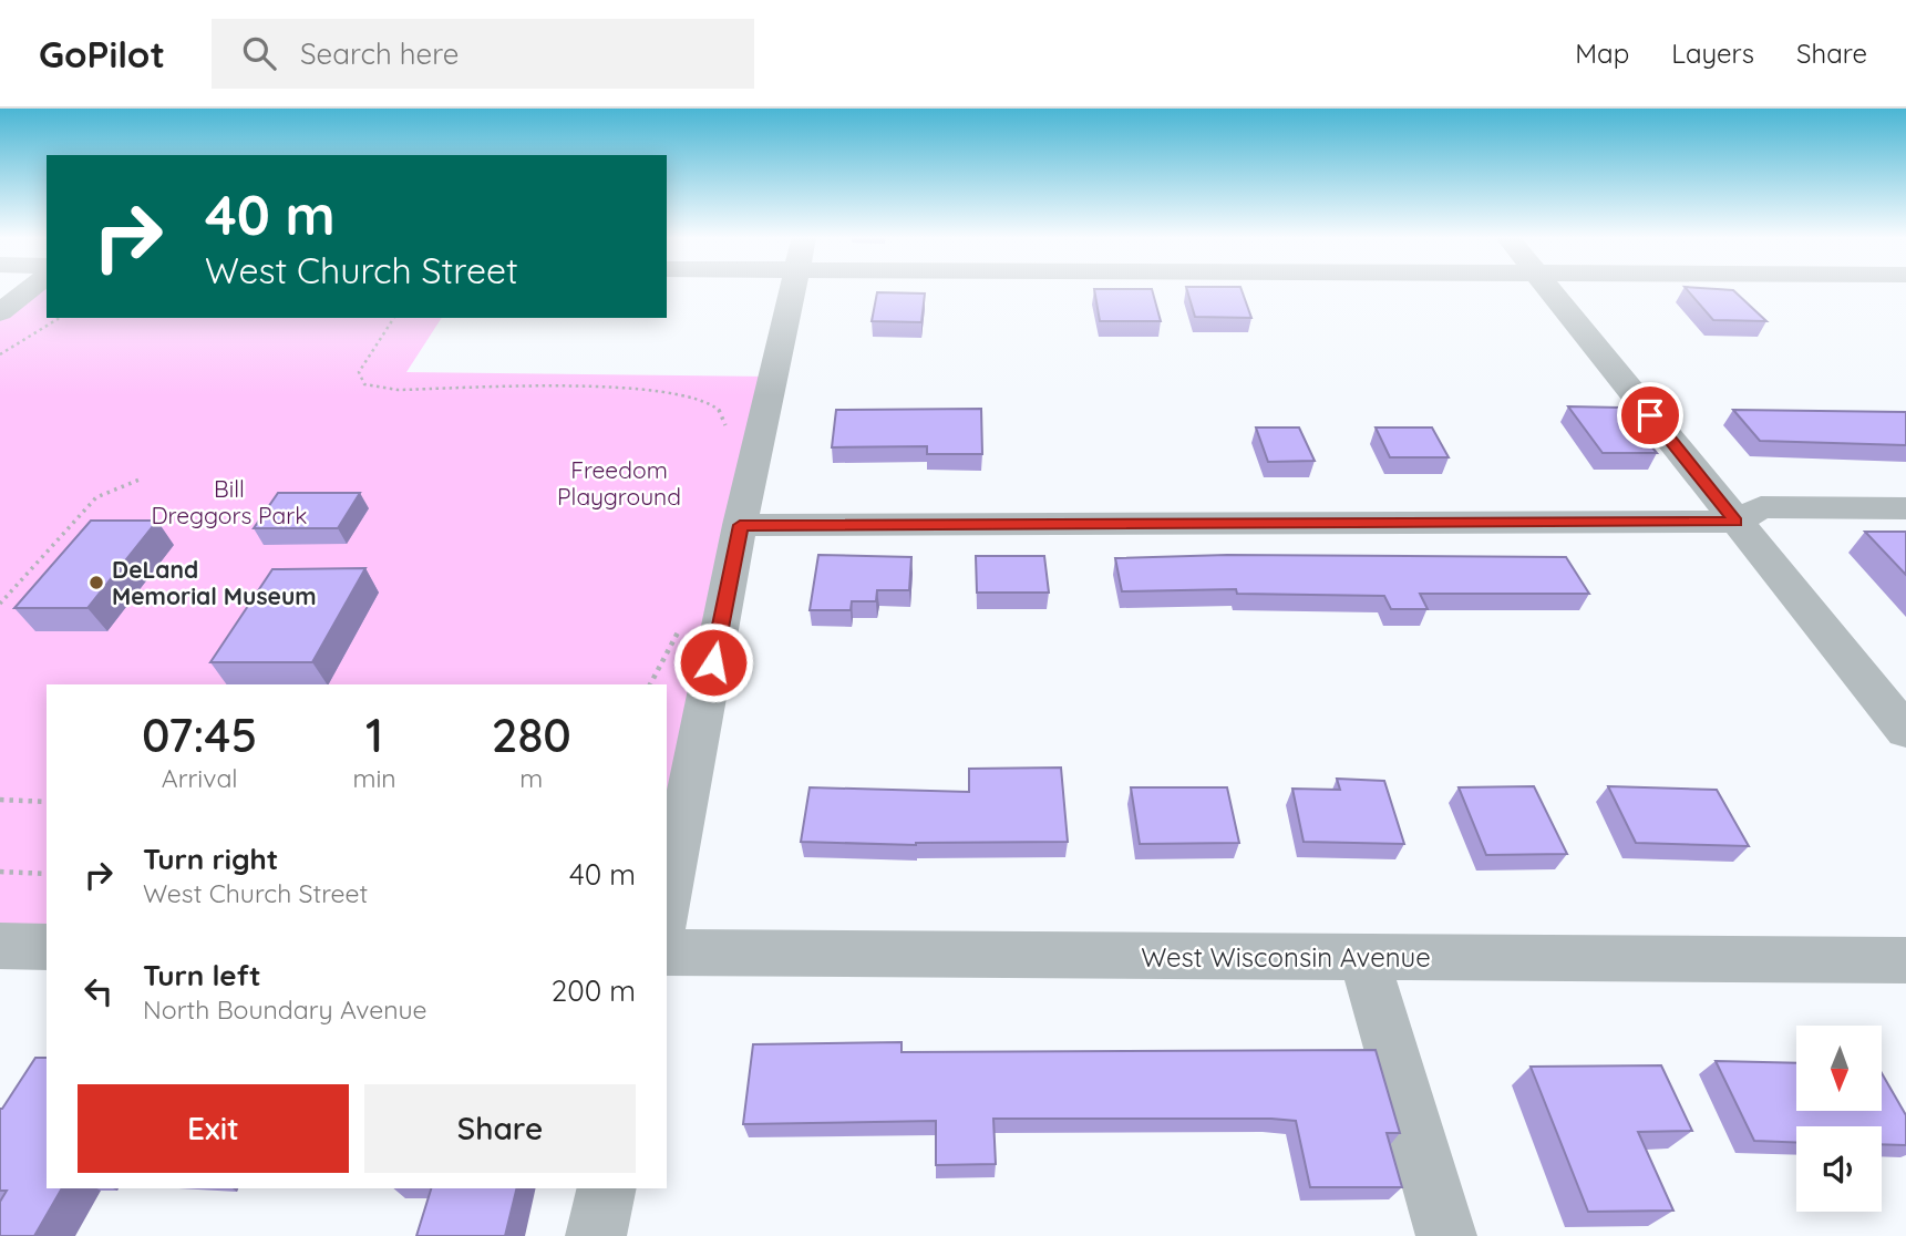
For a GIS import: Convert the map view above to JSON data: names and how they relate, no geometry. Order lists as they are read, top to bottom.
{
  "streets": {
    "street": ["West Wisconsin Avenue"]
  },
  "parks": ["Freedom Playground", "Bill Dreggors Park"],
  "places": ["DeLand Memorial Museum"],
  "north": "bottom",
  "page": {
    "header": "GoPilot",
    "search": "Search here",
    "nav": ["Map", "Layers", "Share"],
    "turn": ["40 m", "West Church Street"],
    "eta": [
      "07:45",
      "Arrival",
      "1",
      "min",
      "280",
      "m"
    ],
    "list": [
      {
        "name": "Turn right",
        "note": "West Church Street",
        "value": "40 m"
      },
      {
        "name": "Turn left",
        "note": "North Boundary Avenue",
        "value": "200 m"
      }
    ],
    "buttons": ["Exit", "Share"]
  }
}
